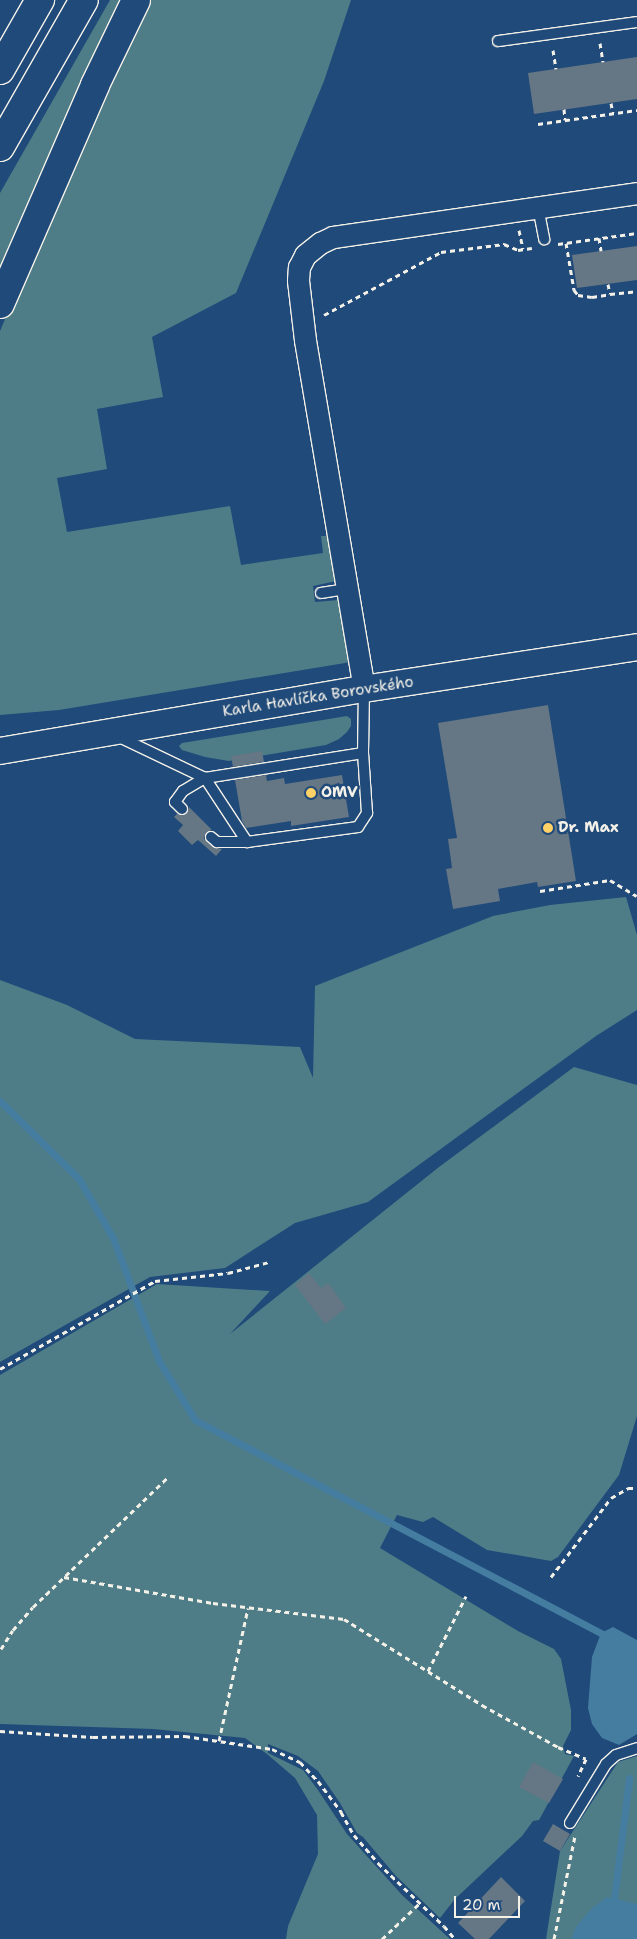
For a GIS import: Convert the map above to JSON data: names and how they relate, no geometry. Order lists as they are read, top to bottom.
{
  "streets": {
    "street": ["Karla Havlíčka Borovského"]
  },
  "places": ["OMV", "Dr. Max"],
  "scale_bar": "20 m"
}
